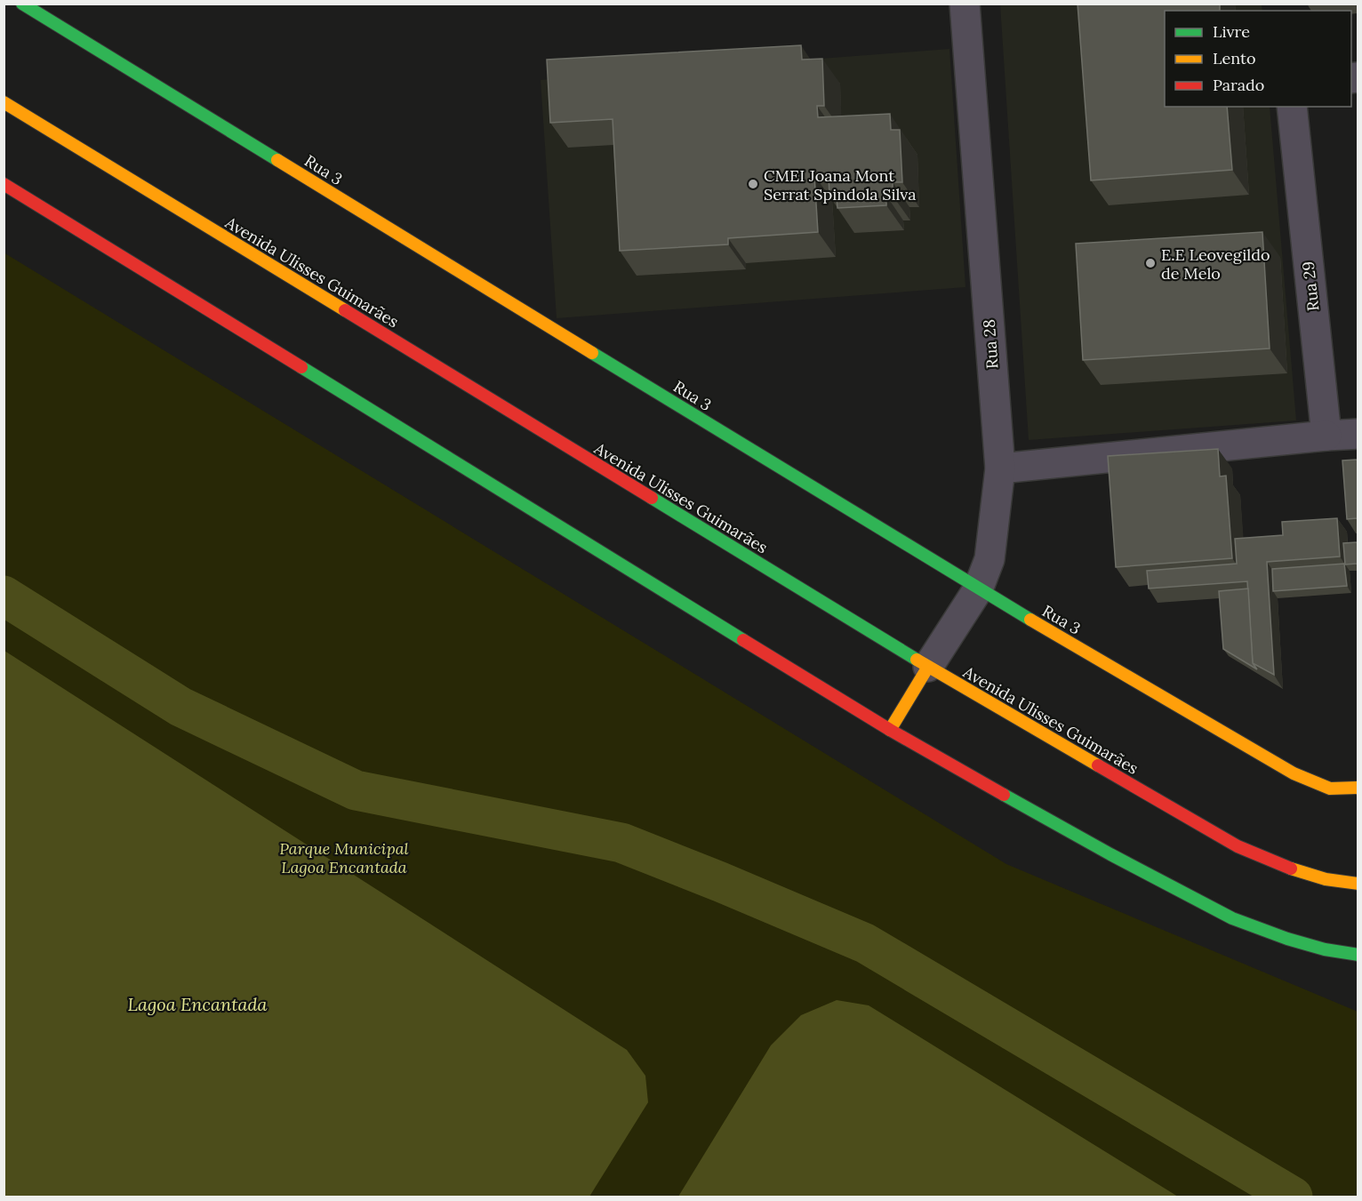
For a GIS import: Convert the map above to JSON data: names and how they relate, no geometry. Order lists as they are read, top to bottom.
{
  "streets": {
    "main road": ["Rua 3", "Avenida Ulisses Guimarães"],
    "street": ["Rua 29", "Rua 28"]
  },
  "crossings": [
    ["Rua 3", "Rua 28"],
    ["Avenida Ulisses Guimarães", "Rua 28"]
  ],
  "water": ["Lagoa Encantada"],
  "parks": ["Parque Municipal Lagoa Encantada"],
  "places": ["CMEI Joana Mont Serrat Spindola Silva", "E.E Leovegildo de Melo"],
  "legend": ["Livre", "Lento", "Parado"]
}
